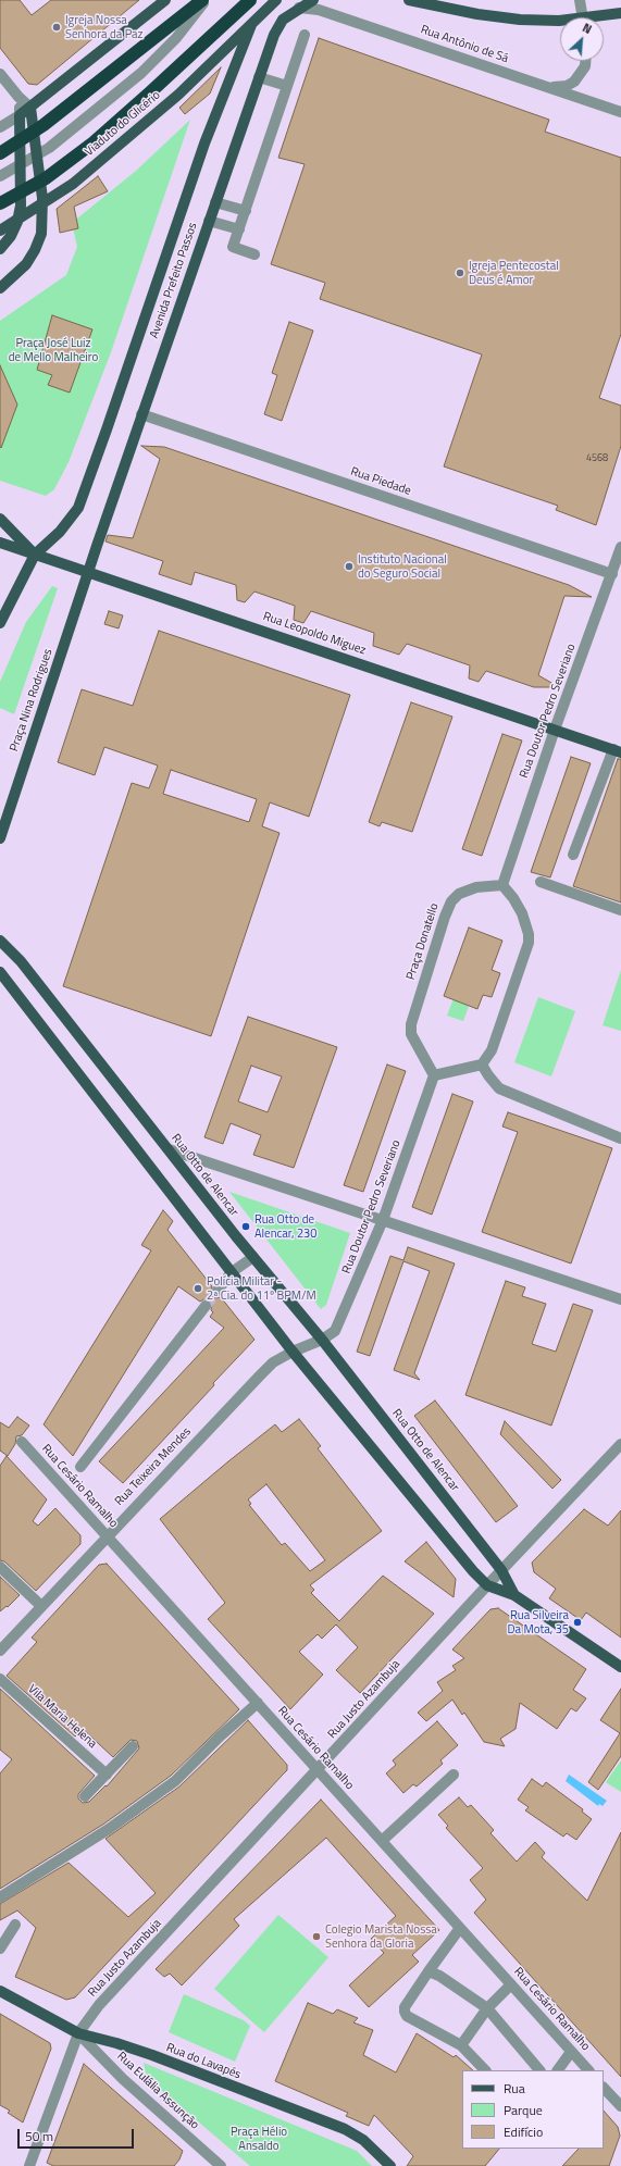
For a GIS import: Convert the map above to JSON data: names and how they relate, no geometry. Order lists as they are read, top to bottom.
{
  "streets": {
    "highway": ["Viaduto do Glicério"],
    "main road": [
      "Avenida Prefeito Passos",
      "Rua Leopoldo Miguez",
      "Praça Nina Rodrigues",
      "Rua Otto de Alencar",
      "Rua do Lavapés"
    ],
    "street": [
      "Rua Antônio de Sá",
      "Rua Piedade",
      "Rua Doutor Pedro Severiano",
      "Praça Donatello",
      "Rua Teixeira Mendes",
      "Rua Cesário Ramalho",
      "Rua Justo Azambuja",
      "Vila Maria Helena",
      "Rua Eulália Assunção"
    ]
  },
  "crossings": [
    ["Rua Antônio de Sá", "Avenida Prefeito Passos"],
    ["Viaduto do Glicério", "Avenida Prefeito Passos"],
    ["Avenida Prefeito Passos", "Rua Piedade"],
    ["Avenida Prefeito Passos", "Rua Leopoldo Miguez"],
    ["Avenida Prefeito Passos", "Praça Nina Rodrigues"],
    ["Rua Piedade", "Rua Doutor Pedro Severiano"],
    ["Rua Leopoldo Miguez", "Praça Nina Rodrigues"],
    ["Rua Leopoldo Miguez", "Rua Doutor Pedro Severiano"],
    ["Rua Doutor Pedro Severiano", "Praça Donatello"],
    ["Rua Doutor Pedro Severiano", "Rua Otto de Alencar"],
    ["Rua Doutor Pedro Severiano", "Rua Teixeira Mendes"],
    ["Rua Otto de Alencar", "Rua Teixeira Mendes"],
    ["Rua Otto de Alencar", "Rua Justo Azambuja"],
    ["Rua Teixeira Mendes", "Rua Cesário Ramalho"],
    ["Rua Cesário Ramalho", "Rua Justo Azambuja"],
    ["Rua Justo Azambuja", "Rua do Lavapés"],
    ["Rua Justo Azambuja", "Rua Eulália Assunção"],
    ["Rua do Lavapés", "Rua Eulália Assunção"]
  ],
  "parks": ["Praça José Luiz de Mello Malheiro", "Praça Hélio Ansaldo"],
  "places": [
    "Igreja Nossa Senhora da Paz",
    "Igreja Pentecostal Deus é Amor",
    "Instituto Nacional do Seguro Social",
    "Rua Otto de Alencar, 230",
    "Polícia Militar - 2ª Cia. do 11º BPM/M",
    "Rua Silveira Da Mota, 35",
    "Colegio Marista Nossa Senhora da Gloria"
  ],
  "house_numbers": ["4568"],
  "legend": ["Rua", "Parque", "Edifício"],
  "scale_bar": "50 m",
  "north": "top right"
}
